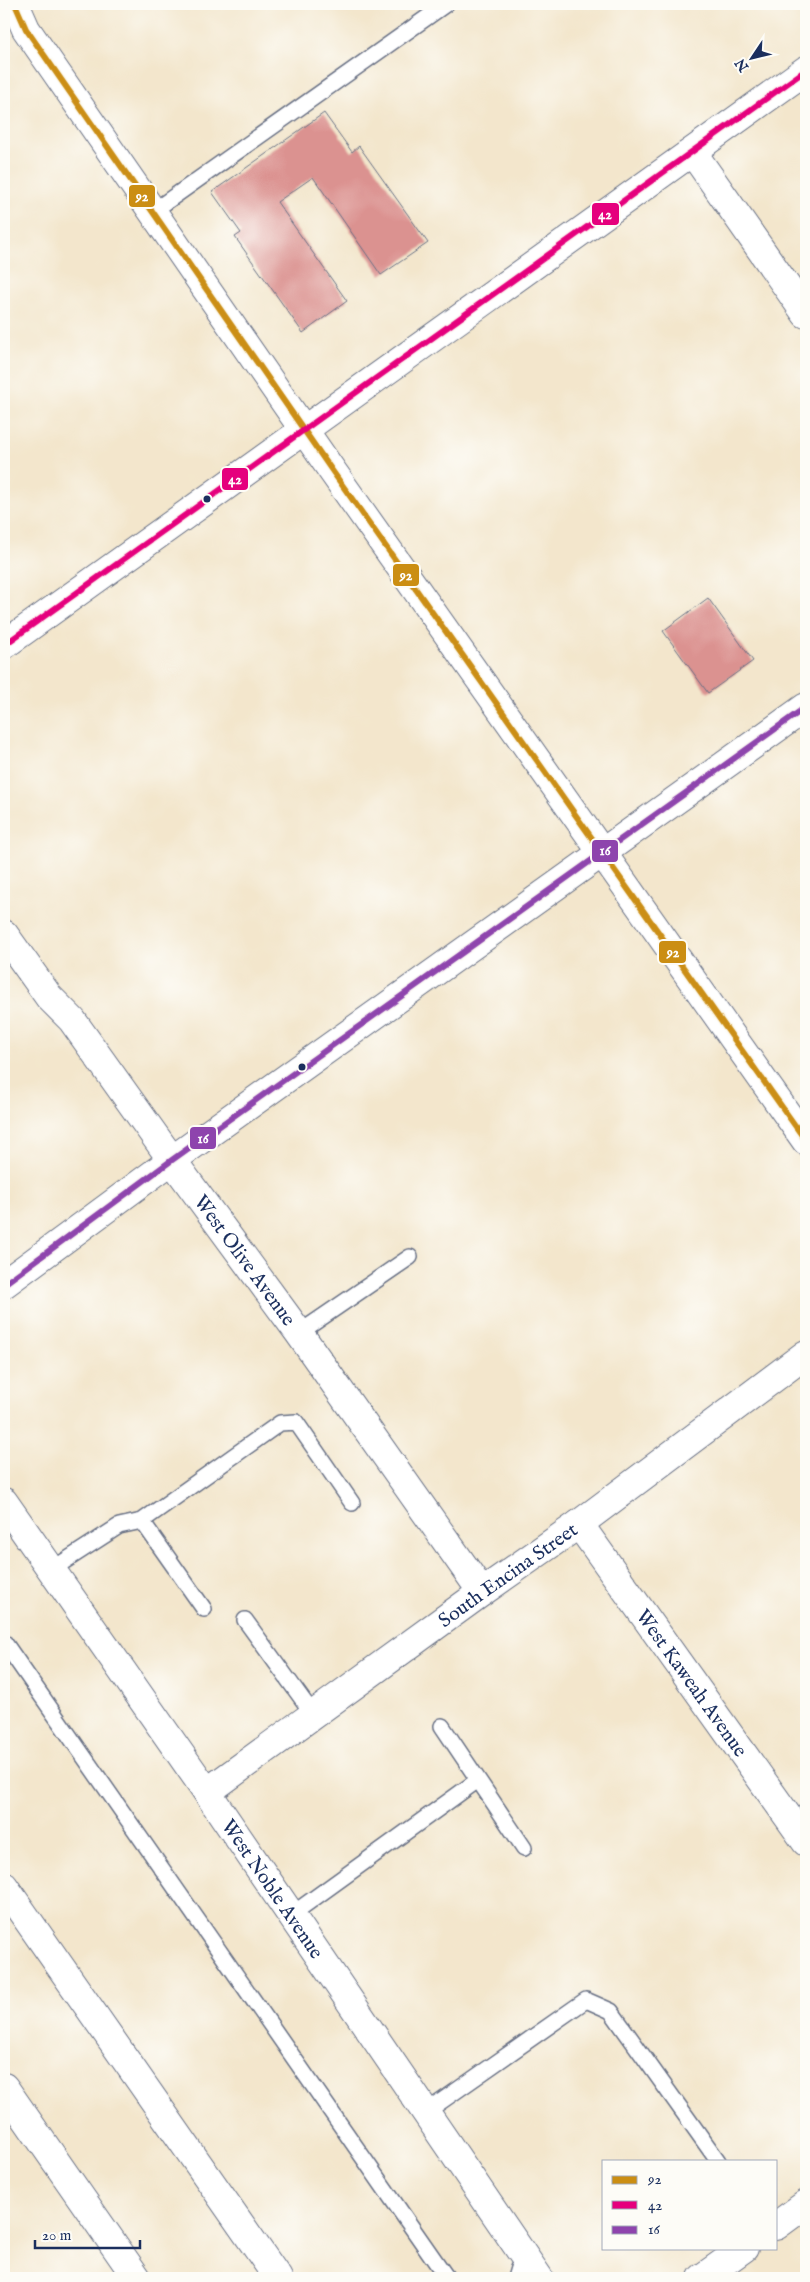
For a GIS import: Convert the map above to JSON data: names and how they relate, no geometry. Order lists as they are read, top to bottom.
{
  "streets": {
    "main road": [
      "West Olive Avenue",
      "South Encina Street",
      "West Kaweah Avenue",
      "West Noble Avenue"
    ]
  },
  "crossings": [
    ["West Olive Avenue", "South Encina Street"],
    ["South Encina Street", "West Kaweah Avenue"],
    ["South Encina Street", "West Noble Avenue"]
  ],
  "lines": ["transit line 92", "transit line 42", "transit line 16"],
  "legend": ["92", "42", "16"],
  "scale_bar": "20 m",
  "north": "bottom left"
}
